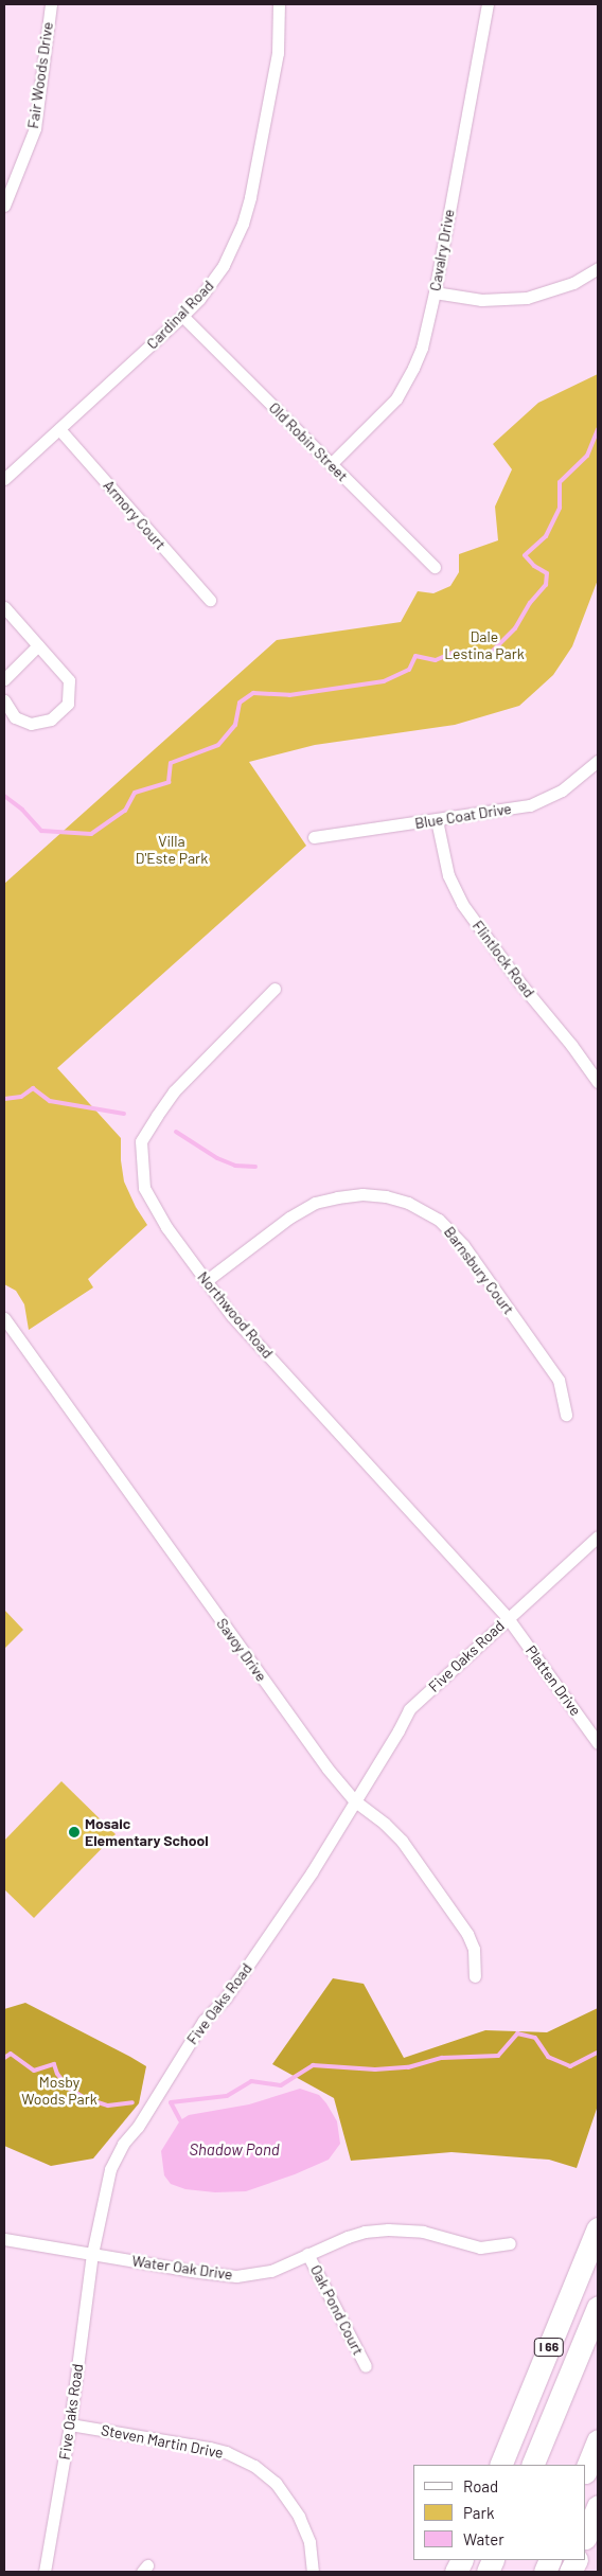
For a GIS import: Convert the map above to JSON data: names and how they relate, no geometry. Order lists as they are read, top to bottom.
{
  "streets": {
    "highway": ["I 66"],
    "street": [
      "Fair Woods Drive",
      "Cavalry Drive",
      "Cardinal Road",
      "Old Robin Street",
      "Armory Court",
      "Blue Coat Drive",
      "Flintlock Road",
      "Barnsbury Court",
      "Northwood Road",
      "Savoy Drive",
      "Five Oaks Road",
      "Platten Drive",
      "Water Oak Drive",
      "Oak Pond Court",
      "Steven Martin Drive"
    ]
  },
  "crossings": [
    ["Cavalry Drive", "Old Robin Street"],
    ["Cardinal Road", "Old Robin Street"],
    ["Cardinal Road", "Armory Court"],
    ["Blue Coat Drive", "Flintlock Road"],
    ["Barnsbury Court", "Northwood Road"],
    ["Northwood Road", "Five Oaks Road"],
    ["Northwood Road", "Platten Drive"],
    ["Savoy Drive", "Five Oaks Road"],
    ["Five Oaks Road", "Platten Drive"],
    ["Five Oaks Road", "Water Oak Drive"],
    ["Five Oaks Road", "Steven Martin Drive"],
    ["Water Oak Drive", "Oak Pond Court"]
  ],
  "water": ["Shadow Pond"],
  "parks": ["Dale Lestina Park", "Villa D'Este Park", "Mosby Woods Park"],
  "places": ["Mosaic Elementary School"],
  "legend": ["Road", "Park", "Water"]
}
